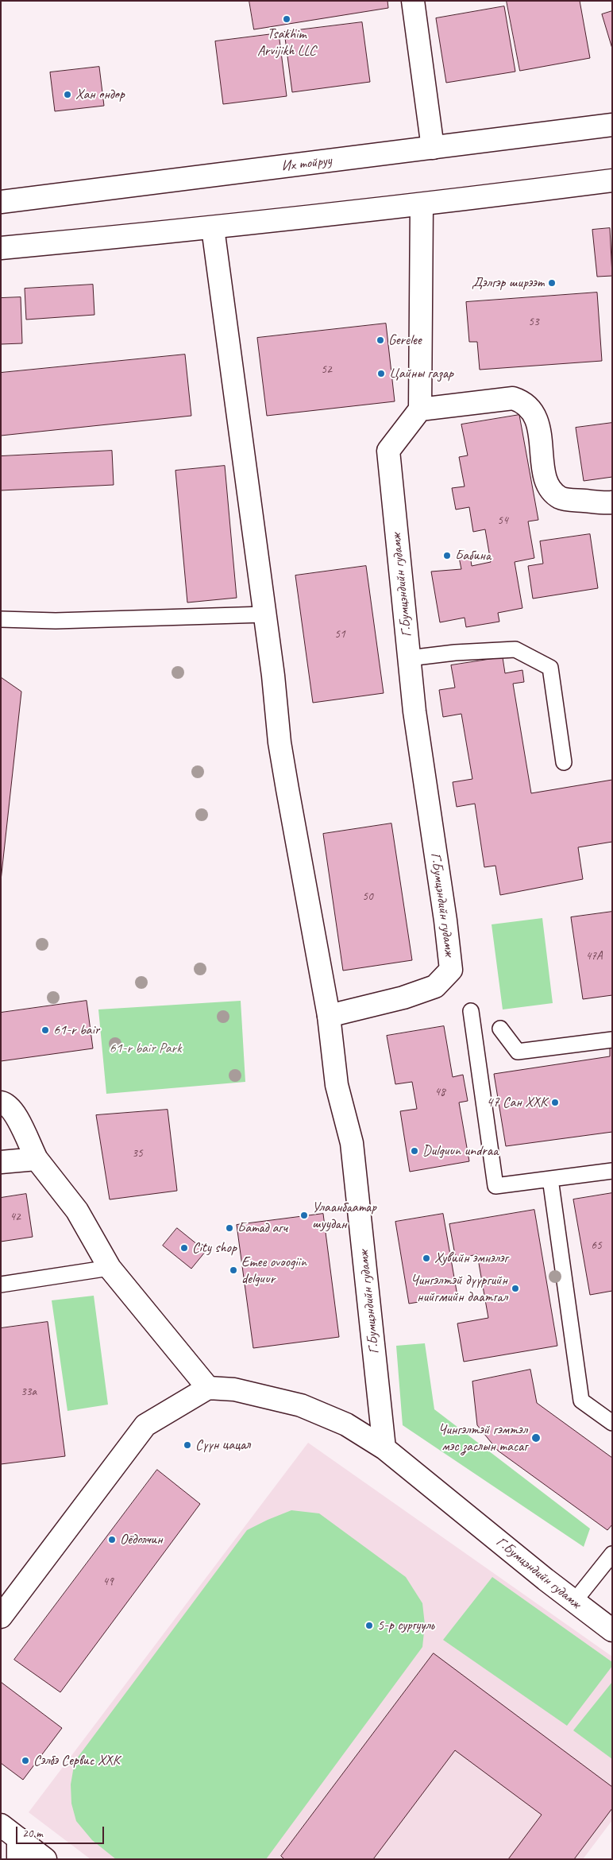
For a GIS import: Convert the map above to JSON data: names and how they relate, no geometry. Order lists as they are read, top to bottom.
{
  "streets": {
    "street": ["Их тойруу", "Г.Бумцэндийн гудамж"]
  },
  "parks": ["61-r bair Park"],
  "places": [
    "Tsakhim Arvijikh LLC",
    "Хан өндөр",
    "Дэлгэр ширээт",
    "Gerelee",
    "Цайны газар",
    "Бабина",
    "61-r bair",
    "47 Сан ХХК",
    "Dulguun undraa",
    "Улаанбаатар шуудан",
    "Батад агч",
    "City shop",
    "Хувийн эмнэлэг",
    "Emee ovoogiin delguur",
    "Чингэлтэй дүүргийн нийгмийн даатгал",
    "Чингэлтэй гэмтэл мэс заслын тасаг",
    "Сүүн цацал",
    "Оёдолчин",
    "5-р сургууль",
    "Сэлбэ Сервис ХХК"
  ],
  "house_numbers": [
    "53",
    "52",
    "54",
    "51",
    "50",
    "47A",
    "48",
    "35",
    "42",
    "65",
    "33а",
    "49"
  ],
  "scale_bar": "20 m"
}
